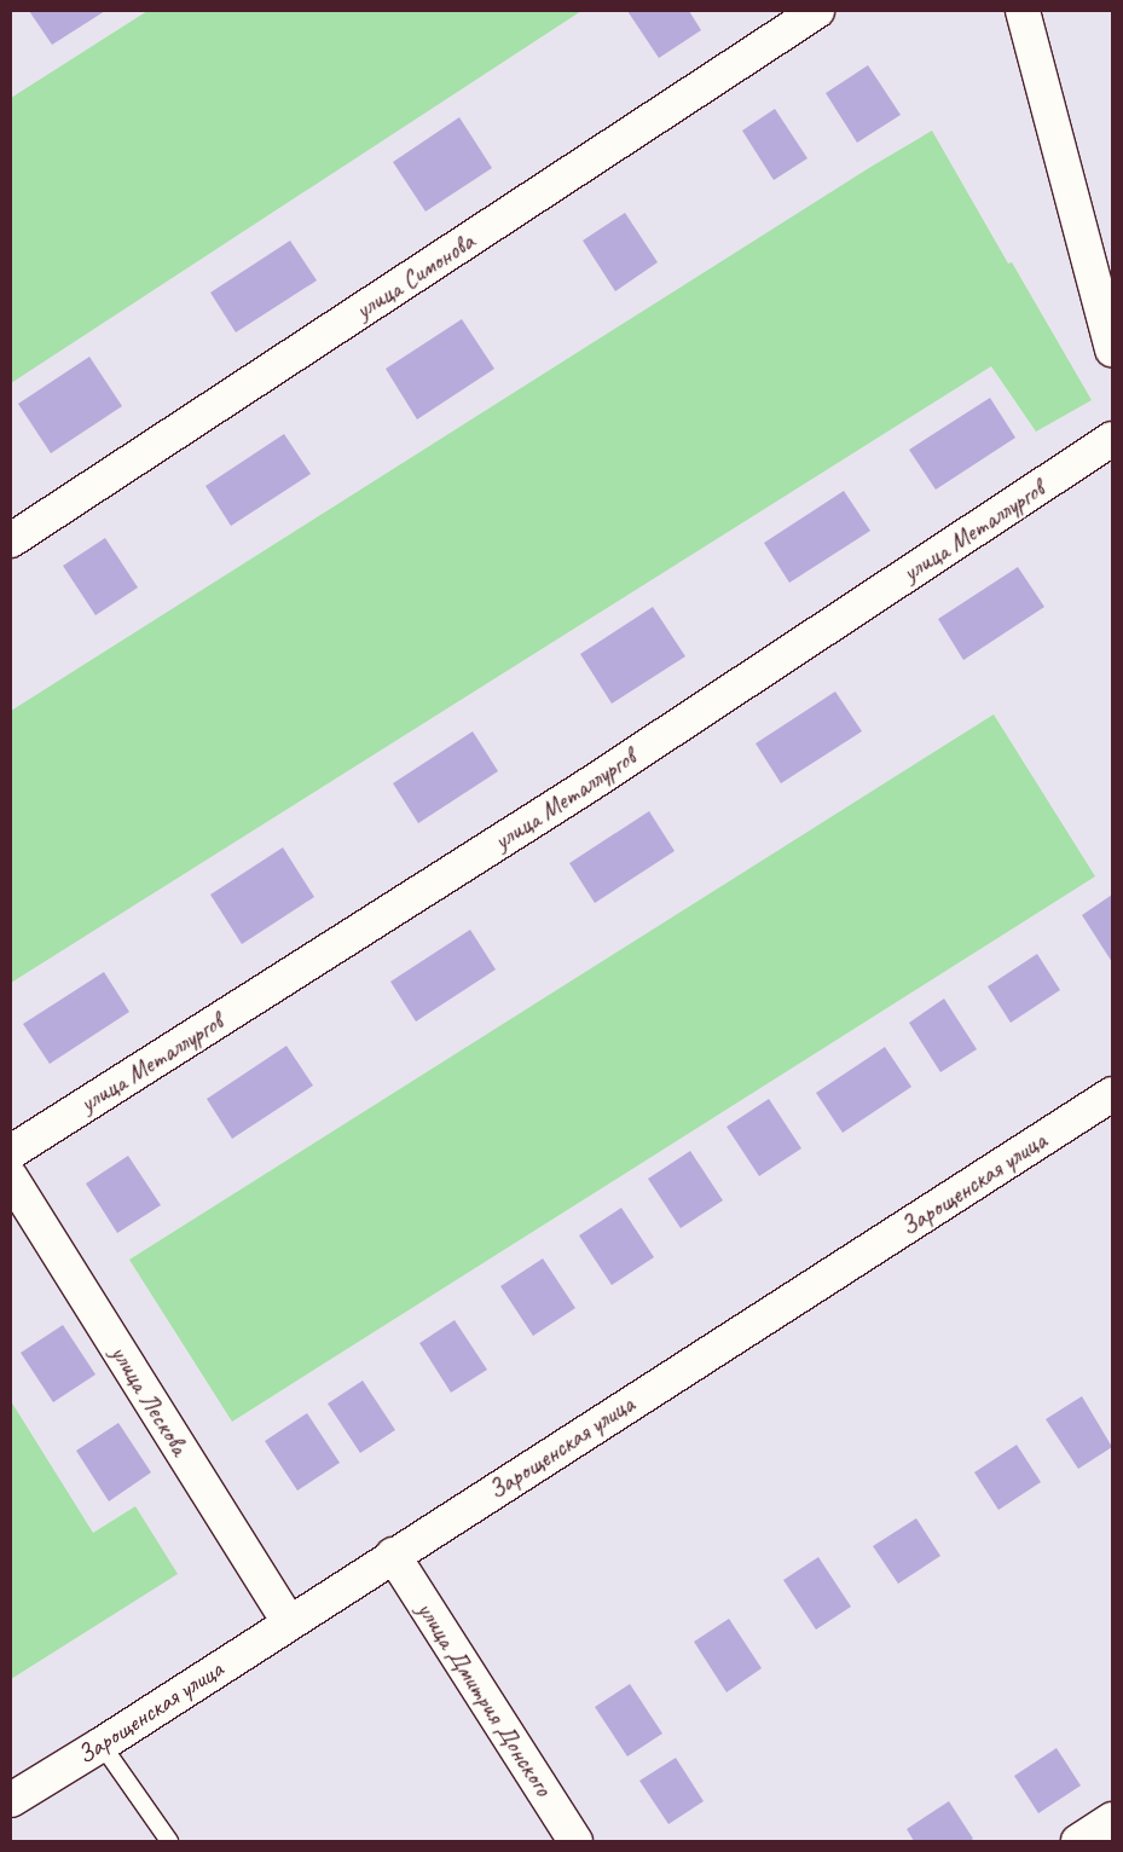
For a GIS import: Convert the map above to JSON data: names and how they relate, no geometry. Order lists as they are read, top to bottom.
{
  "streets": {
    "street": [
      "улица Симонова",
      "улица Металлургов",
      "Зарощенская улица",
      "улица Лескова",
      "улица Дмитрия Донского"
    ]
  },
  "crossings": [
    ["Зарощенская улица", "улица Лескова"],
    ["Зарощенская улица", "улица Дмитрия Донского"]
  ]
}
